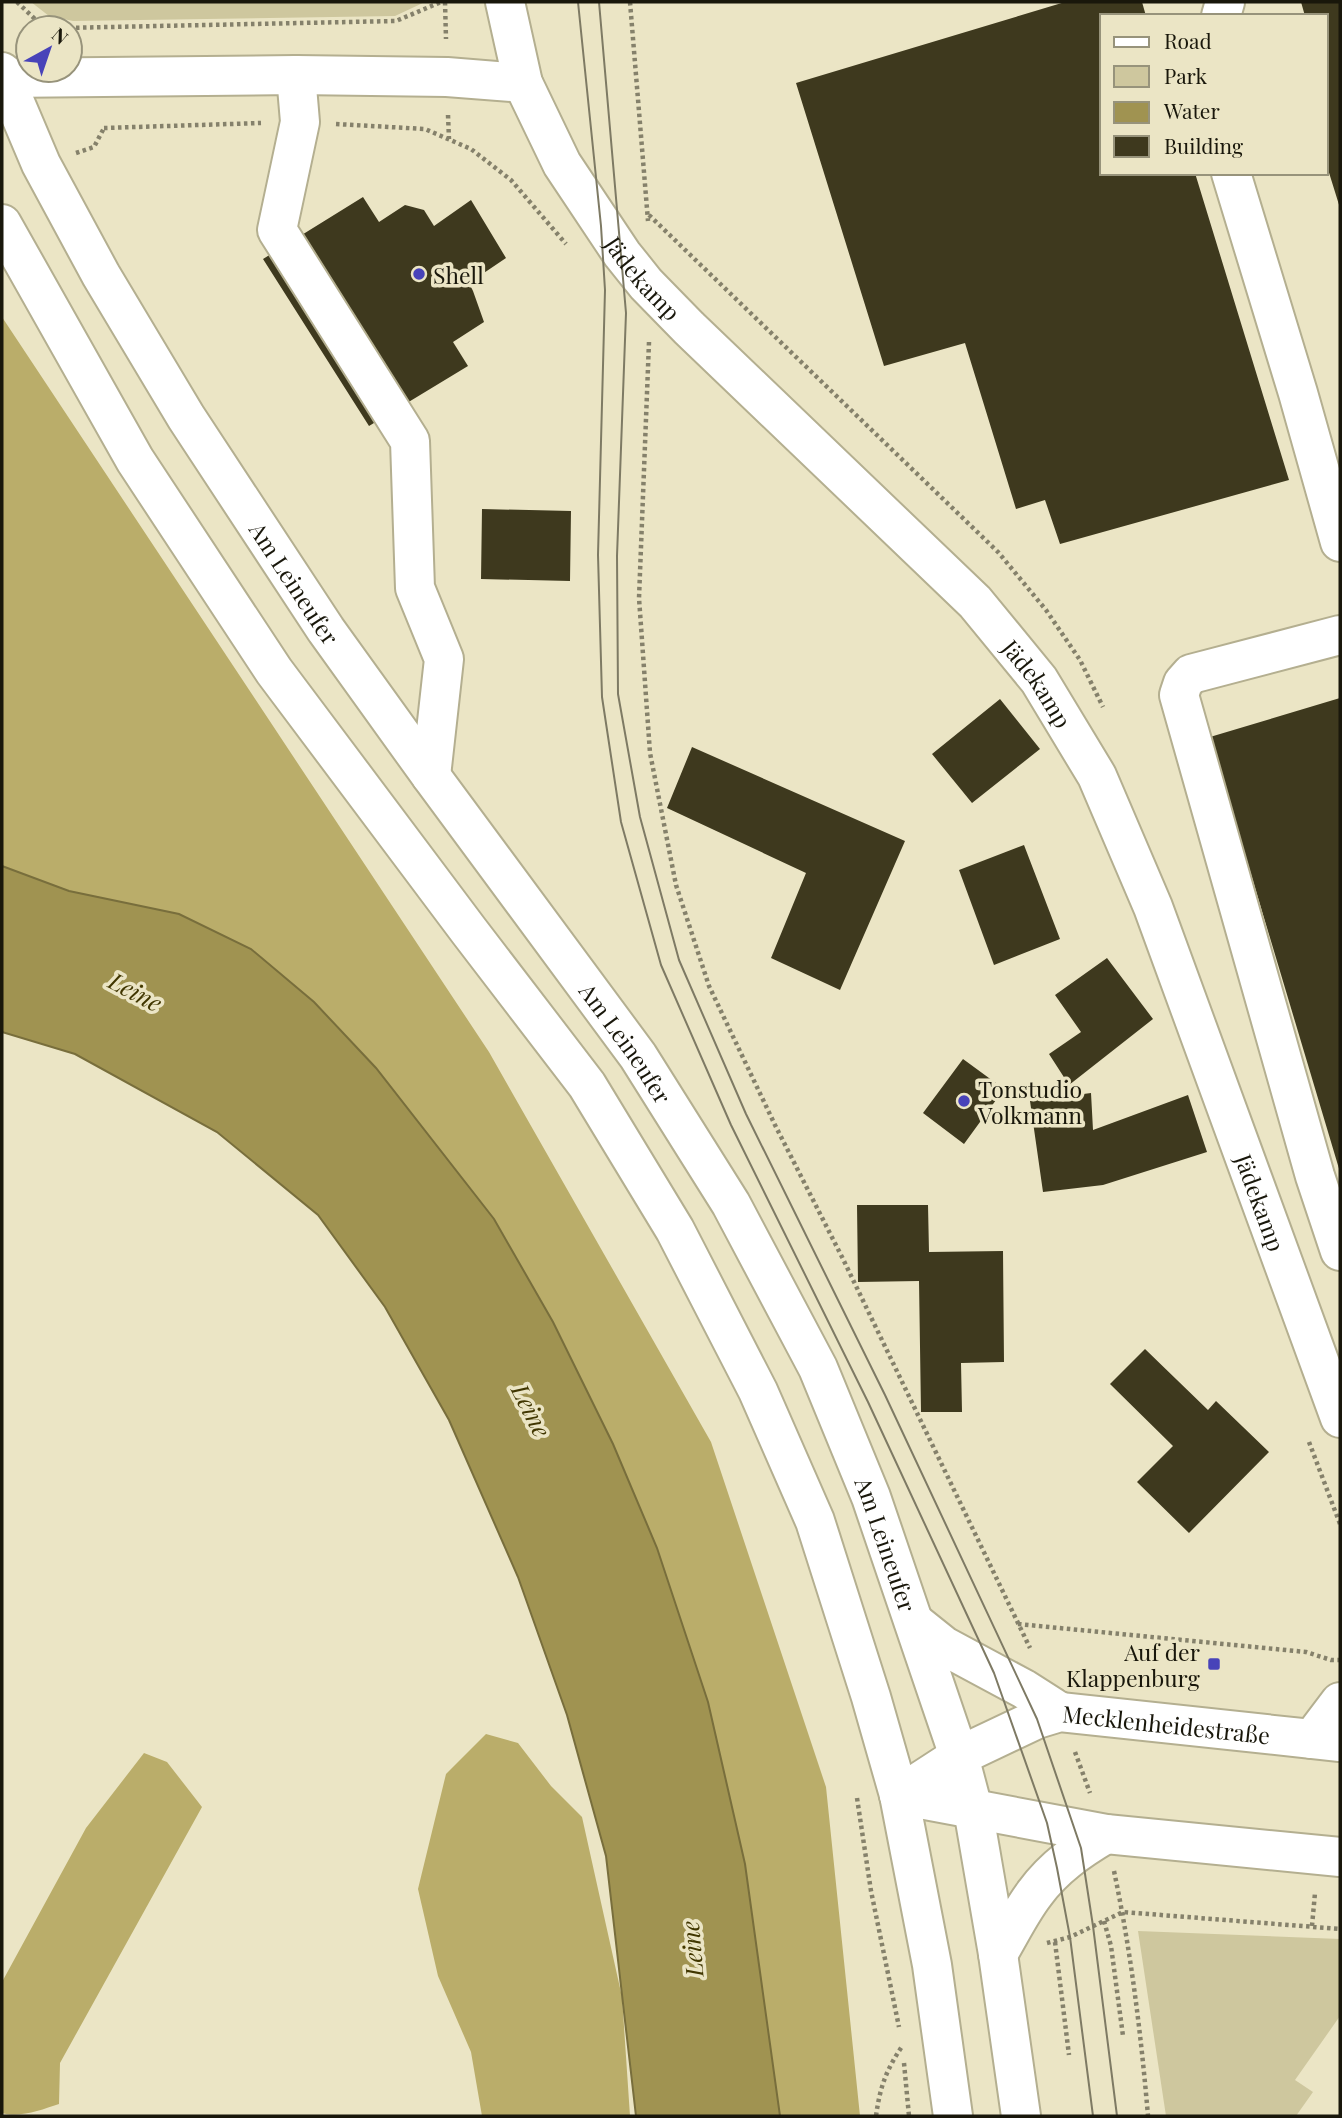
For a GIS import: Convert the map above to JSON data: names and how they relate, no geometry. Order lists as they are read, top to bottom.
{
  "streets": {
    "main road": ["Jädekamp", "Am Leineufer", "Mecklenheidestraße"]
  },
  "crossings": [
    ["Am Leineufer", "Mecklenheidestraße"]
  ],
  "water": ["Leine"],
  "places": {
    "other": ["Shell", "Tonstudio Volkmann"],
    "transit": ["Auf der Klappenburg"]
  },
  "legend": [
    "Road",
    "Park",
    "Water",
    "Building"
  ],
  "north": "top right"
}
